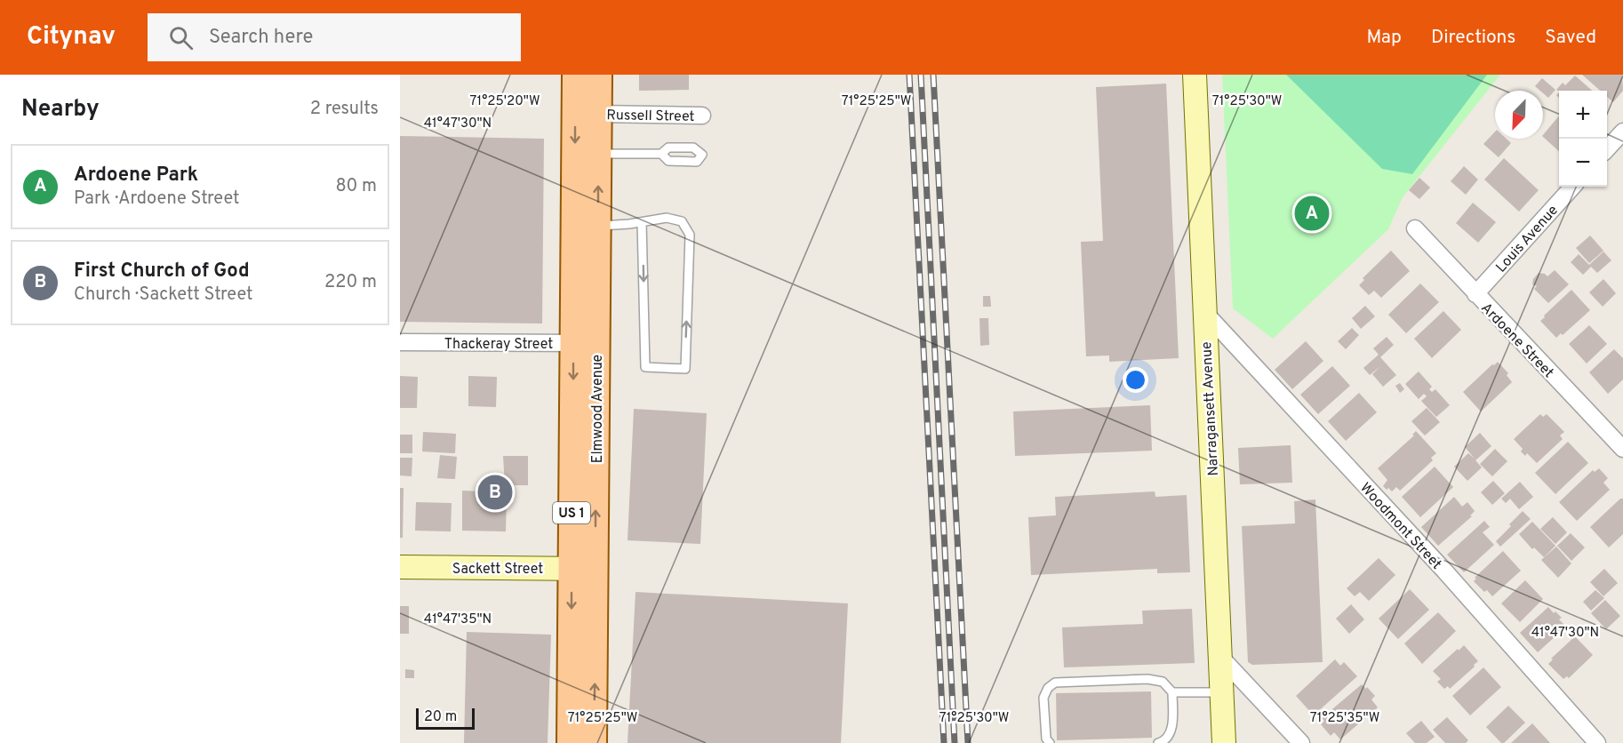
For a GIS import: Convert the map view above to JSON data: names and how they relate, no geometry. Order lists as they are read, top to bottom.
{
  "streets": {
    "main road": ["Elmwood Avenue", "US 1"],
    "street": [
      "Russell Street",
      "Louis Avenue",
      "Ardoene Street",
      "Thackeray Street",
      "Narragansett Avenue",
      "Woodmont Street",
      "Sackett Street"
    ]
  },
  "crossings": [
    ["Russell Street", "Elmwood Avenue"],
    ["Louis Avenue", "Ardoene Street"],
    ["Thackeray Street", "Elmwood Avenue"],
    ["Elmwood Avenue", "Sackett Street"],
    ["Narragansett Avenue", "Woodmont Street"]
  ],
  "scale_bar": "20 m",
  "north": "bottom left",
  "page": {
    "header": "Citynav",
    "search": "Search here",
    "nav": ["Map", "Directions", "Saved"],
    "heading": ["Nearby", "2 results"],
    "map_buttons": ["+", "−"],
    "list": [
      {
        "mark": "A",
        "name": "Ardoene Park",
        "note": "Park · Ardoene Street",
        "value": "80 m"
      },
      {
        "mark": "B",
        "name": "First Church of God",
        "note": "Church · Sackett Street",
        "value": "220 m"
      }
    ],
    "pins": ["A", "B"],
    "scale": "20 m"
  },
  "coordinates": [
    "71°25'20\"W",
    "71°25'25\"W",
    "71°25'30\"W",
    "41°47'30\"N",
    "41°47'35\"N",
    "71°25'35\"W"
  ]
}
